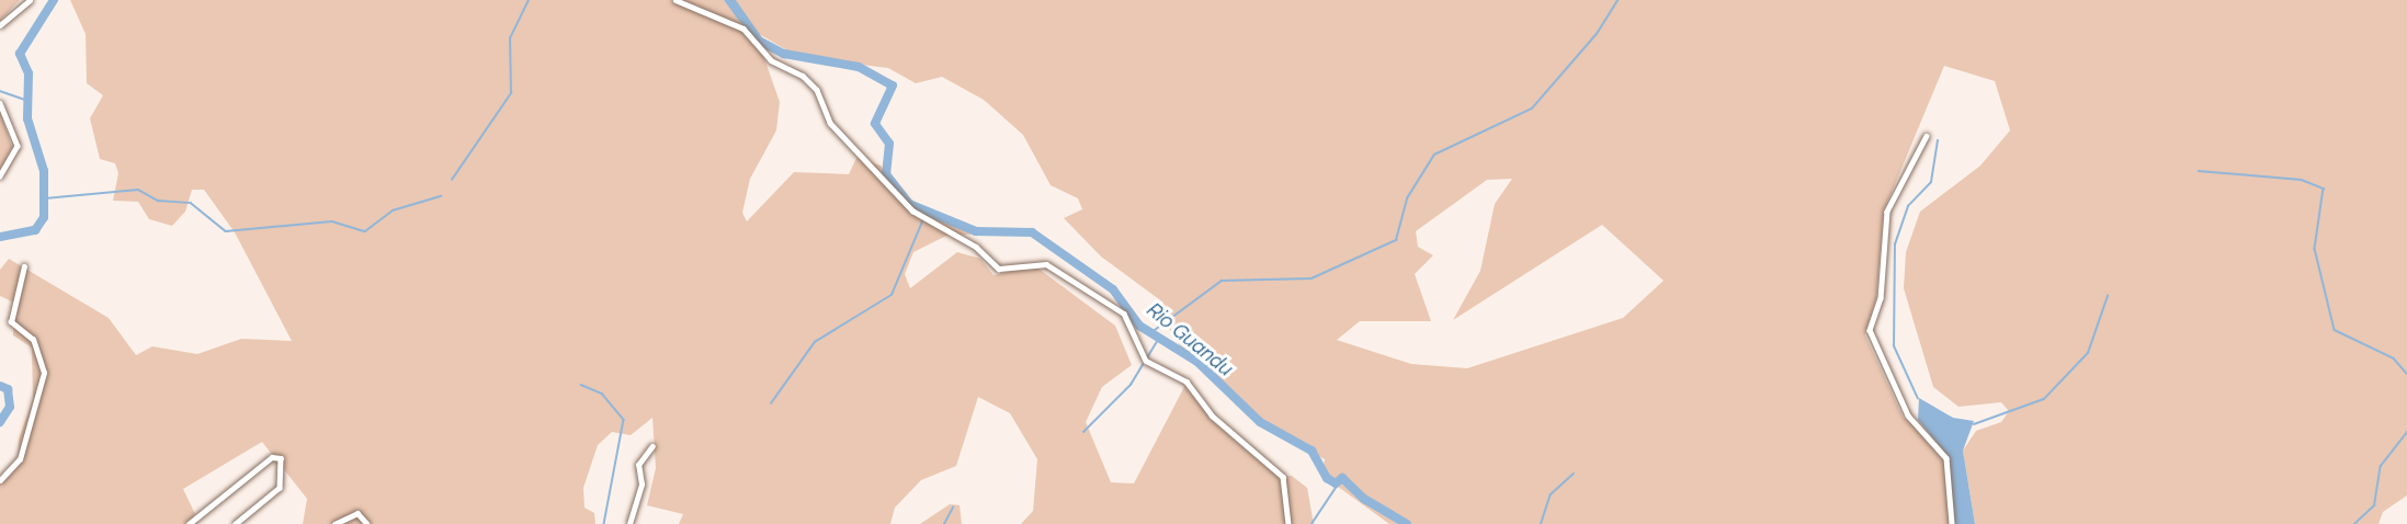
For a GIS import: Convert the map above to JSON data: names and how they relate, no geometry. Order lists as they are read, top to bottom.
{
  "water": ["Rio Guandu"]
}
